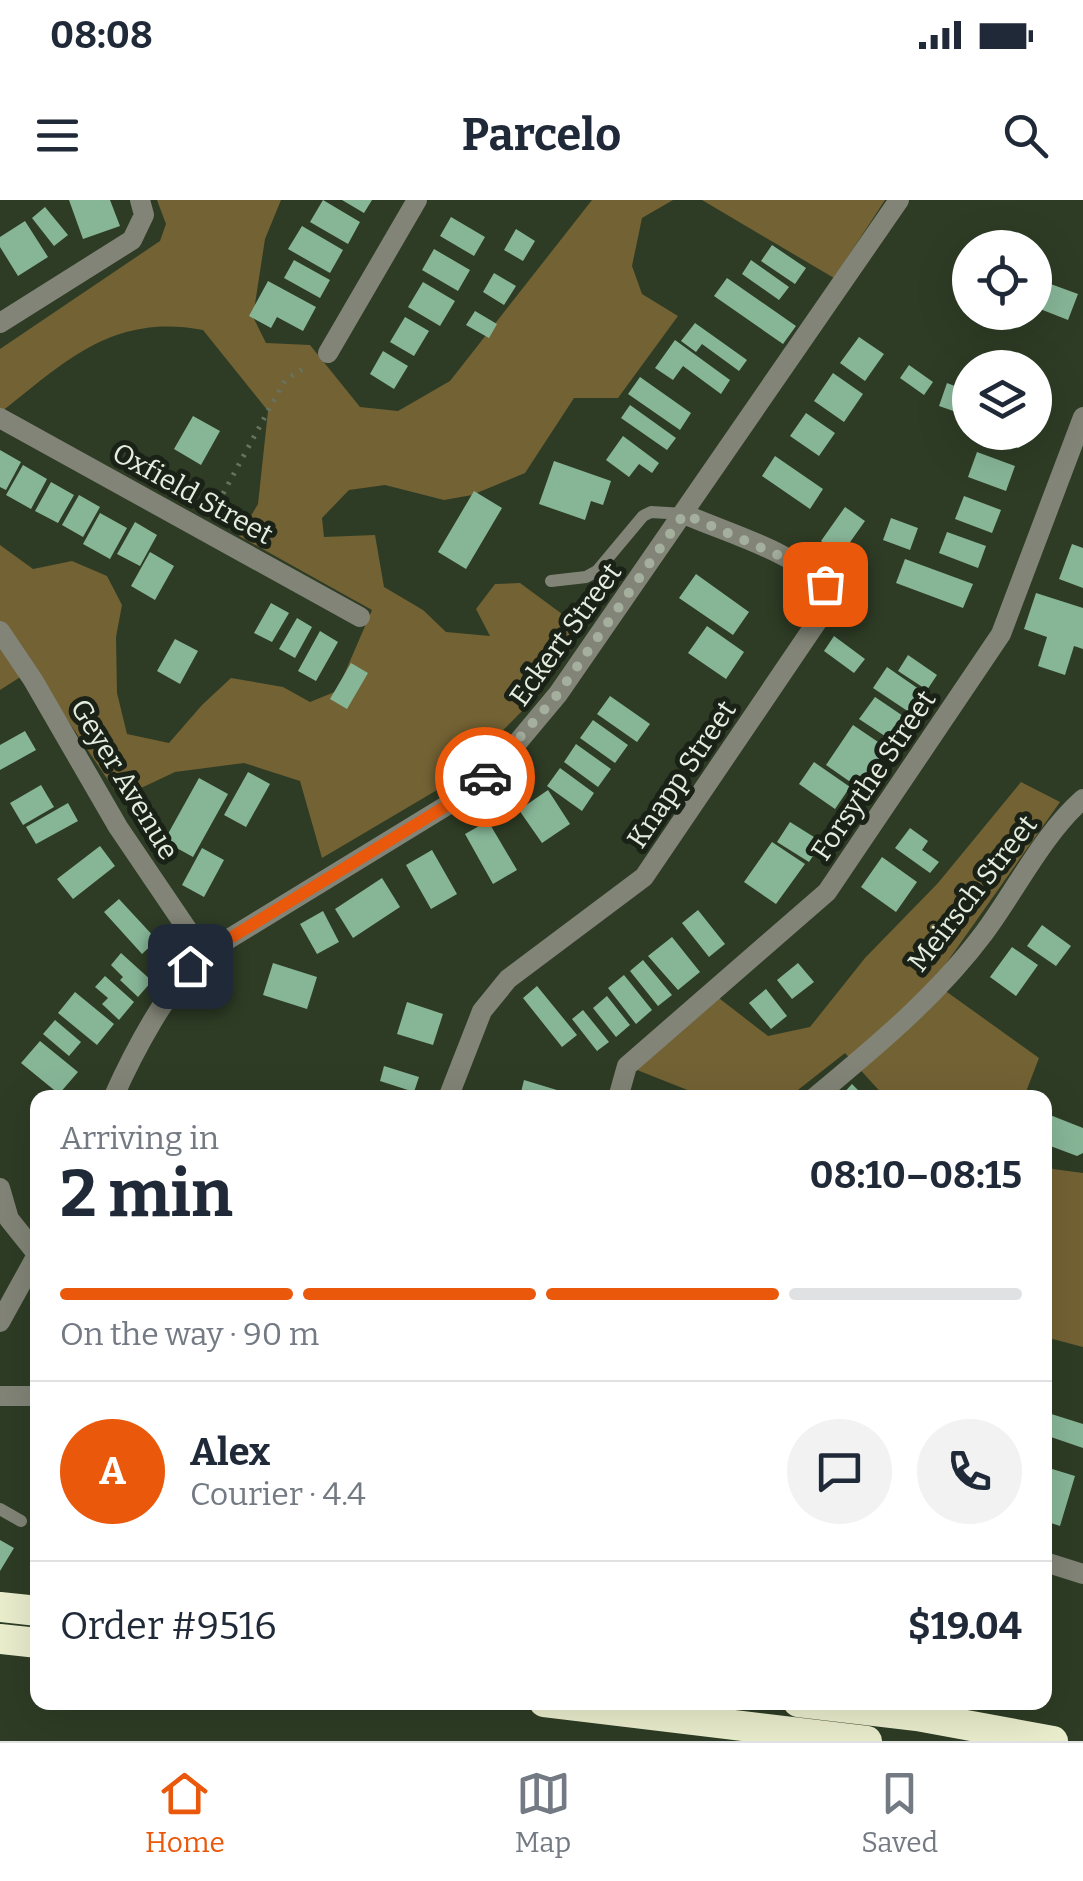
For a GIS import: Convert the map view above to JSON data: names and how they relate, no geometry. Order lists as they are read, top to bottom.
{
  "streets": {
    "street": [
      "Oxfield Street",
      "Eckert Street",
      "Knapp Street",
      "Forsythe Street",
      "Geyer Avenue",
      "Meirsch Street"
    ]
  },
  "crossings": [
    ["Eckert Street", "Knapp Street"],
    ["Eckert Street", "Geyer Avenue"]
  ],
  "page": {
    "status": "08:08",
    "header": "Parcelo",
    "heading": ["2 min", "Arriving in", "08:10–08:15"],
    "panel": [
      "Alex",
      "Courier · 4.4",
      "Order #9516",
      "$19.04"
    ],
    "bar": "On the way · 90 m",
    "round": "A",
    "tabs": ["Home", "Map", "Saved"]
  }
}
